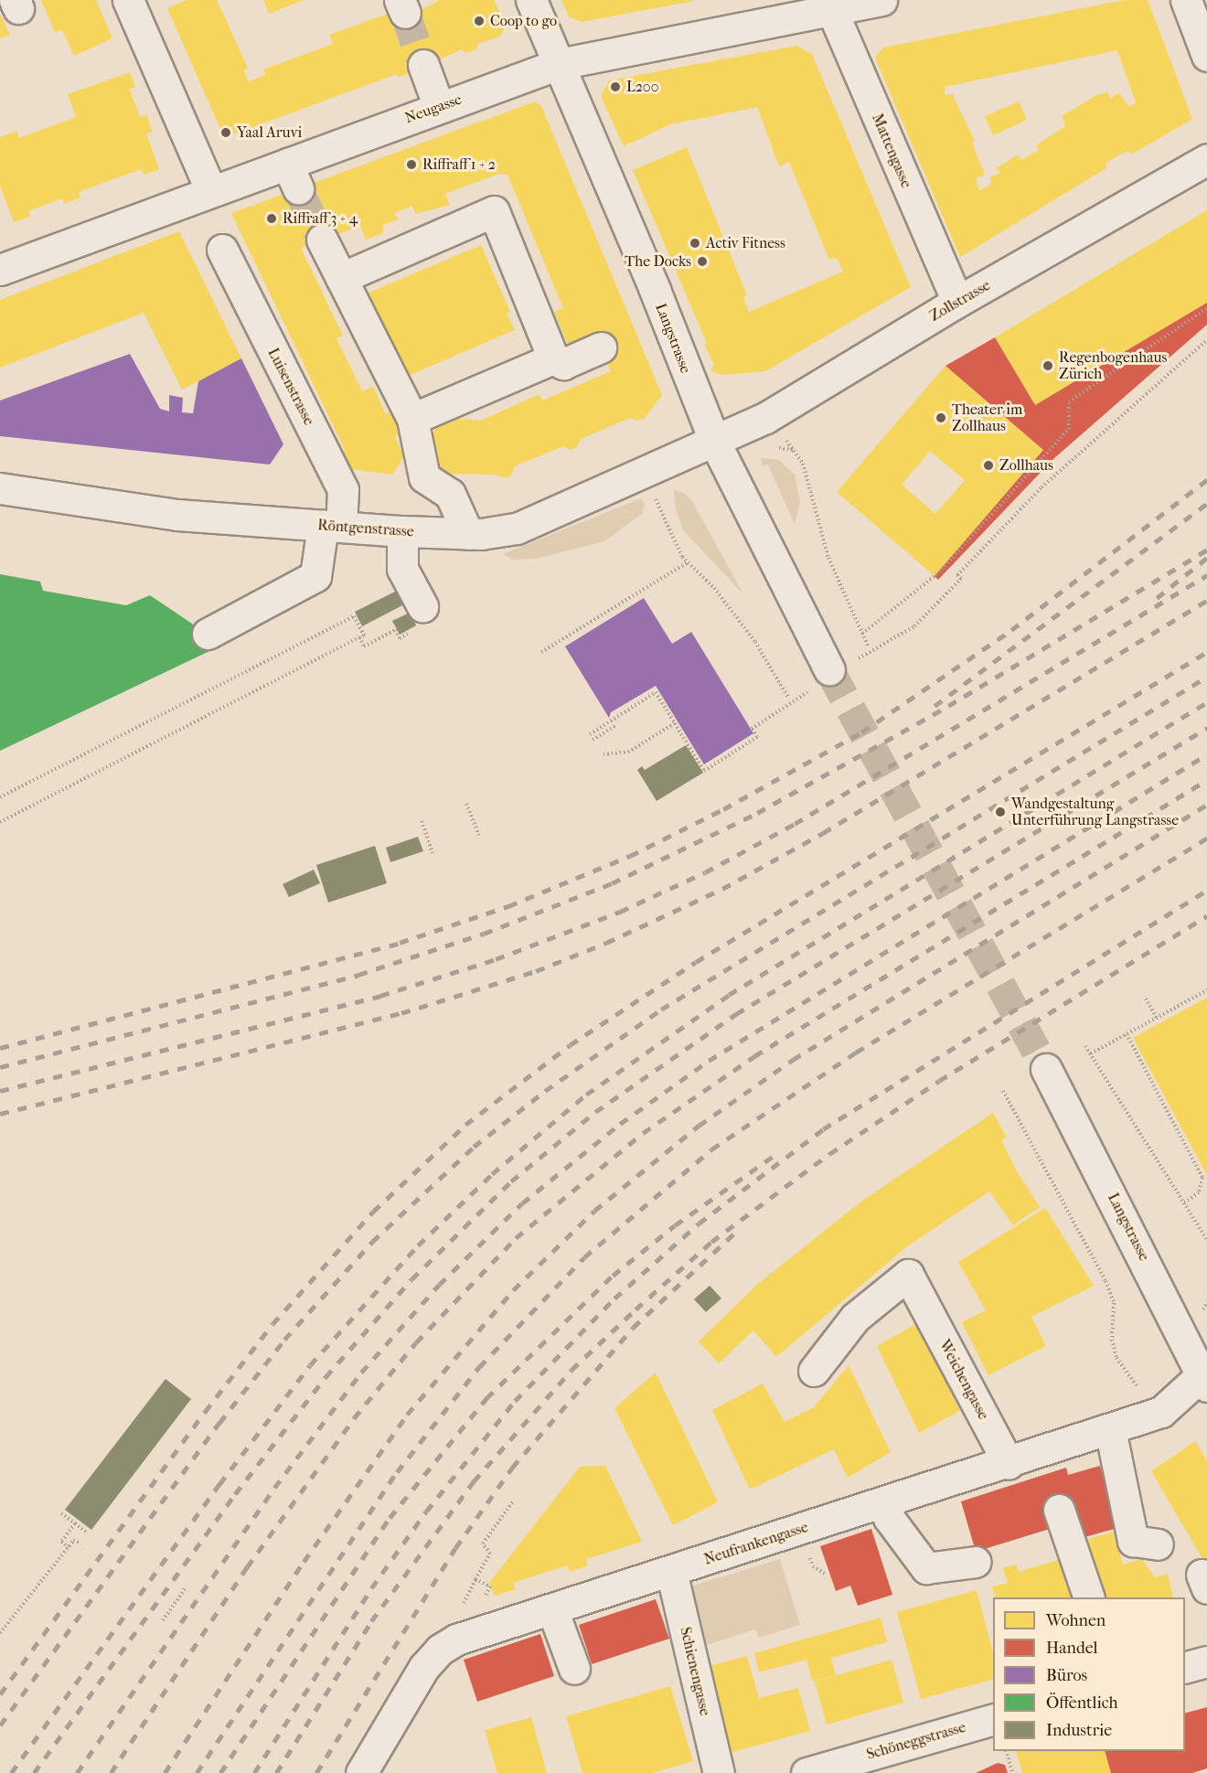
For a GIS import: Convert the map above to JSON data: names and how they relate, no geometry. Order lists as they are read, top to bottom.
{
  "streets": {
    "street": [
      "Neugasse",
      "Mattengasse",
      "Zollstrasse",
      "Langstrasse",
      "Luisenstrasse",
      "Röntgenstrasse",
      "Weichengasse",
      "Neufrankengasse",
      "Schienengasse",
      "Schöneggstrasse"
    ]
  },
  "crossings": [
    ["Neugasse", "Mattengasse"],
    ["Neugasse", "Langstrasse"],
    ["Mattengasse", "Zollstrasse"],
    ["Zollstrasse", "Langstrasse"],
    ["Zollstrasse", "Röntgenstrasse"],
    ["Langstrasse", "Röntgenstrasse"],
    ["Langstrasse", "Neufrankengasse"],
    ["Luisenstrasse", "Röntgenstrasse"],
    ["Weichengasse", "Neufrankengasse"],
    ["Neufrankengasse", "Schienengasse"]
  ],
  "places": [
    "Coop to go",
    "L200",
    "Yaal Aruvi",
    "Riffraff 1 + 2",
    "Riffraff 3 + 4",
    "Activ Fitness",
    "The Docks",
    "Regenbogenhaus Zürich",
    "Theater im Zollhaus",
    "Zollhaus",
    "Wandgestaltung Unterführung Langstrasse"
  ],
  "legend": [
    "Wohnen",
    "Handel",
    "Büros",
    "Öffentlich",
    "Industrie"
  ]
}
